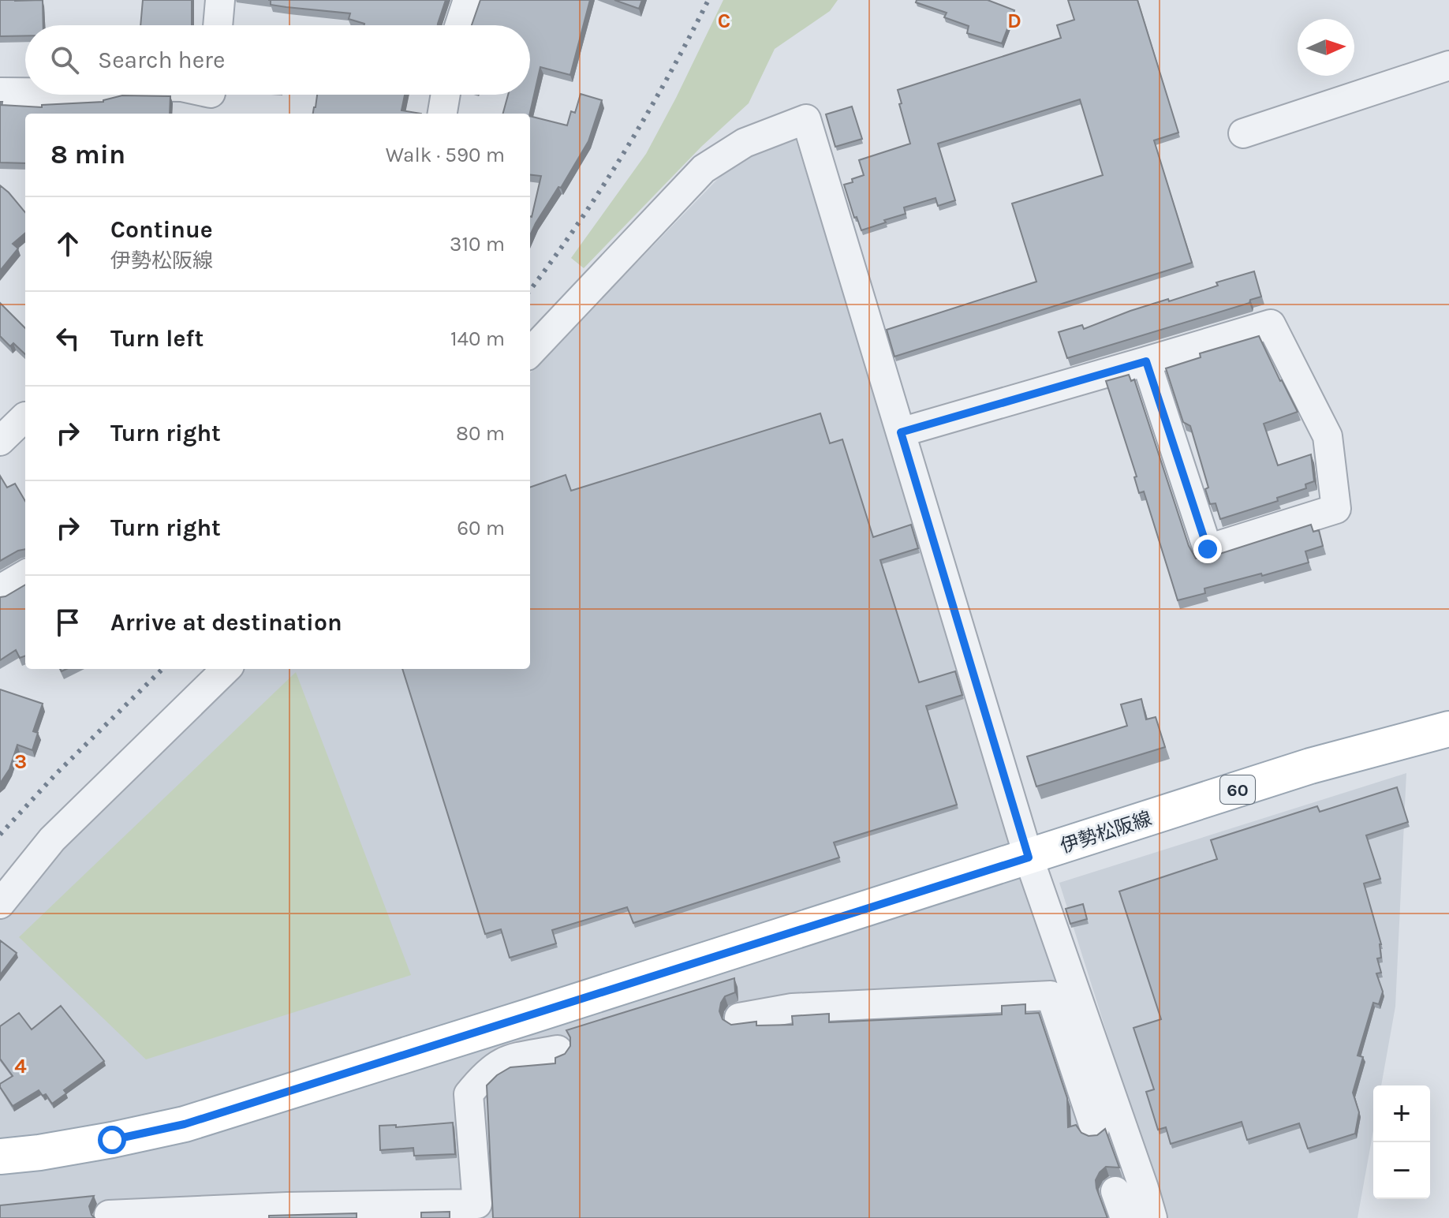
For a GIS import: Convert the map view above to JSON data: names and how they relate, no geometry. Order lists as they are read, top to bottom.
{
  "streets": {
    "main road": ["60", "伊勢松阪線"]
  },
  "north": "right",
  "page": {
    "search": "Search here",
    "heading": ["8 min", "Walk · 590 m"],
    "list": [
      ["Continue", "伊勢松阪線", "310 m"],
      ["Turn left", "140 m"],
      ["Turn right", "80 m"],
      ["Turn right", "60 m"],
      "Arrive at destination"
    ],
    "map_buttons": ["+", "−"]
  },
  "grid": {
    "columns": ["C", "D"],
    "rows": ["3", "4"]
  }
}
